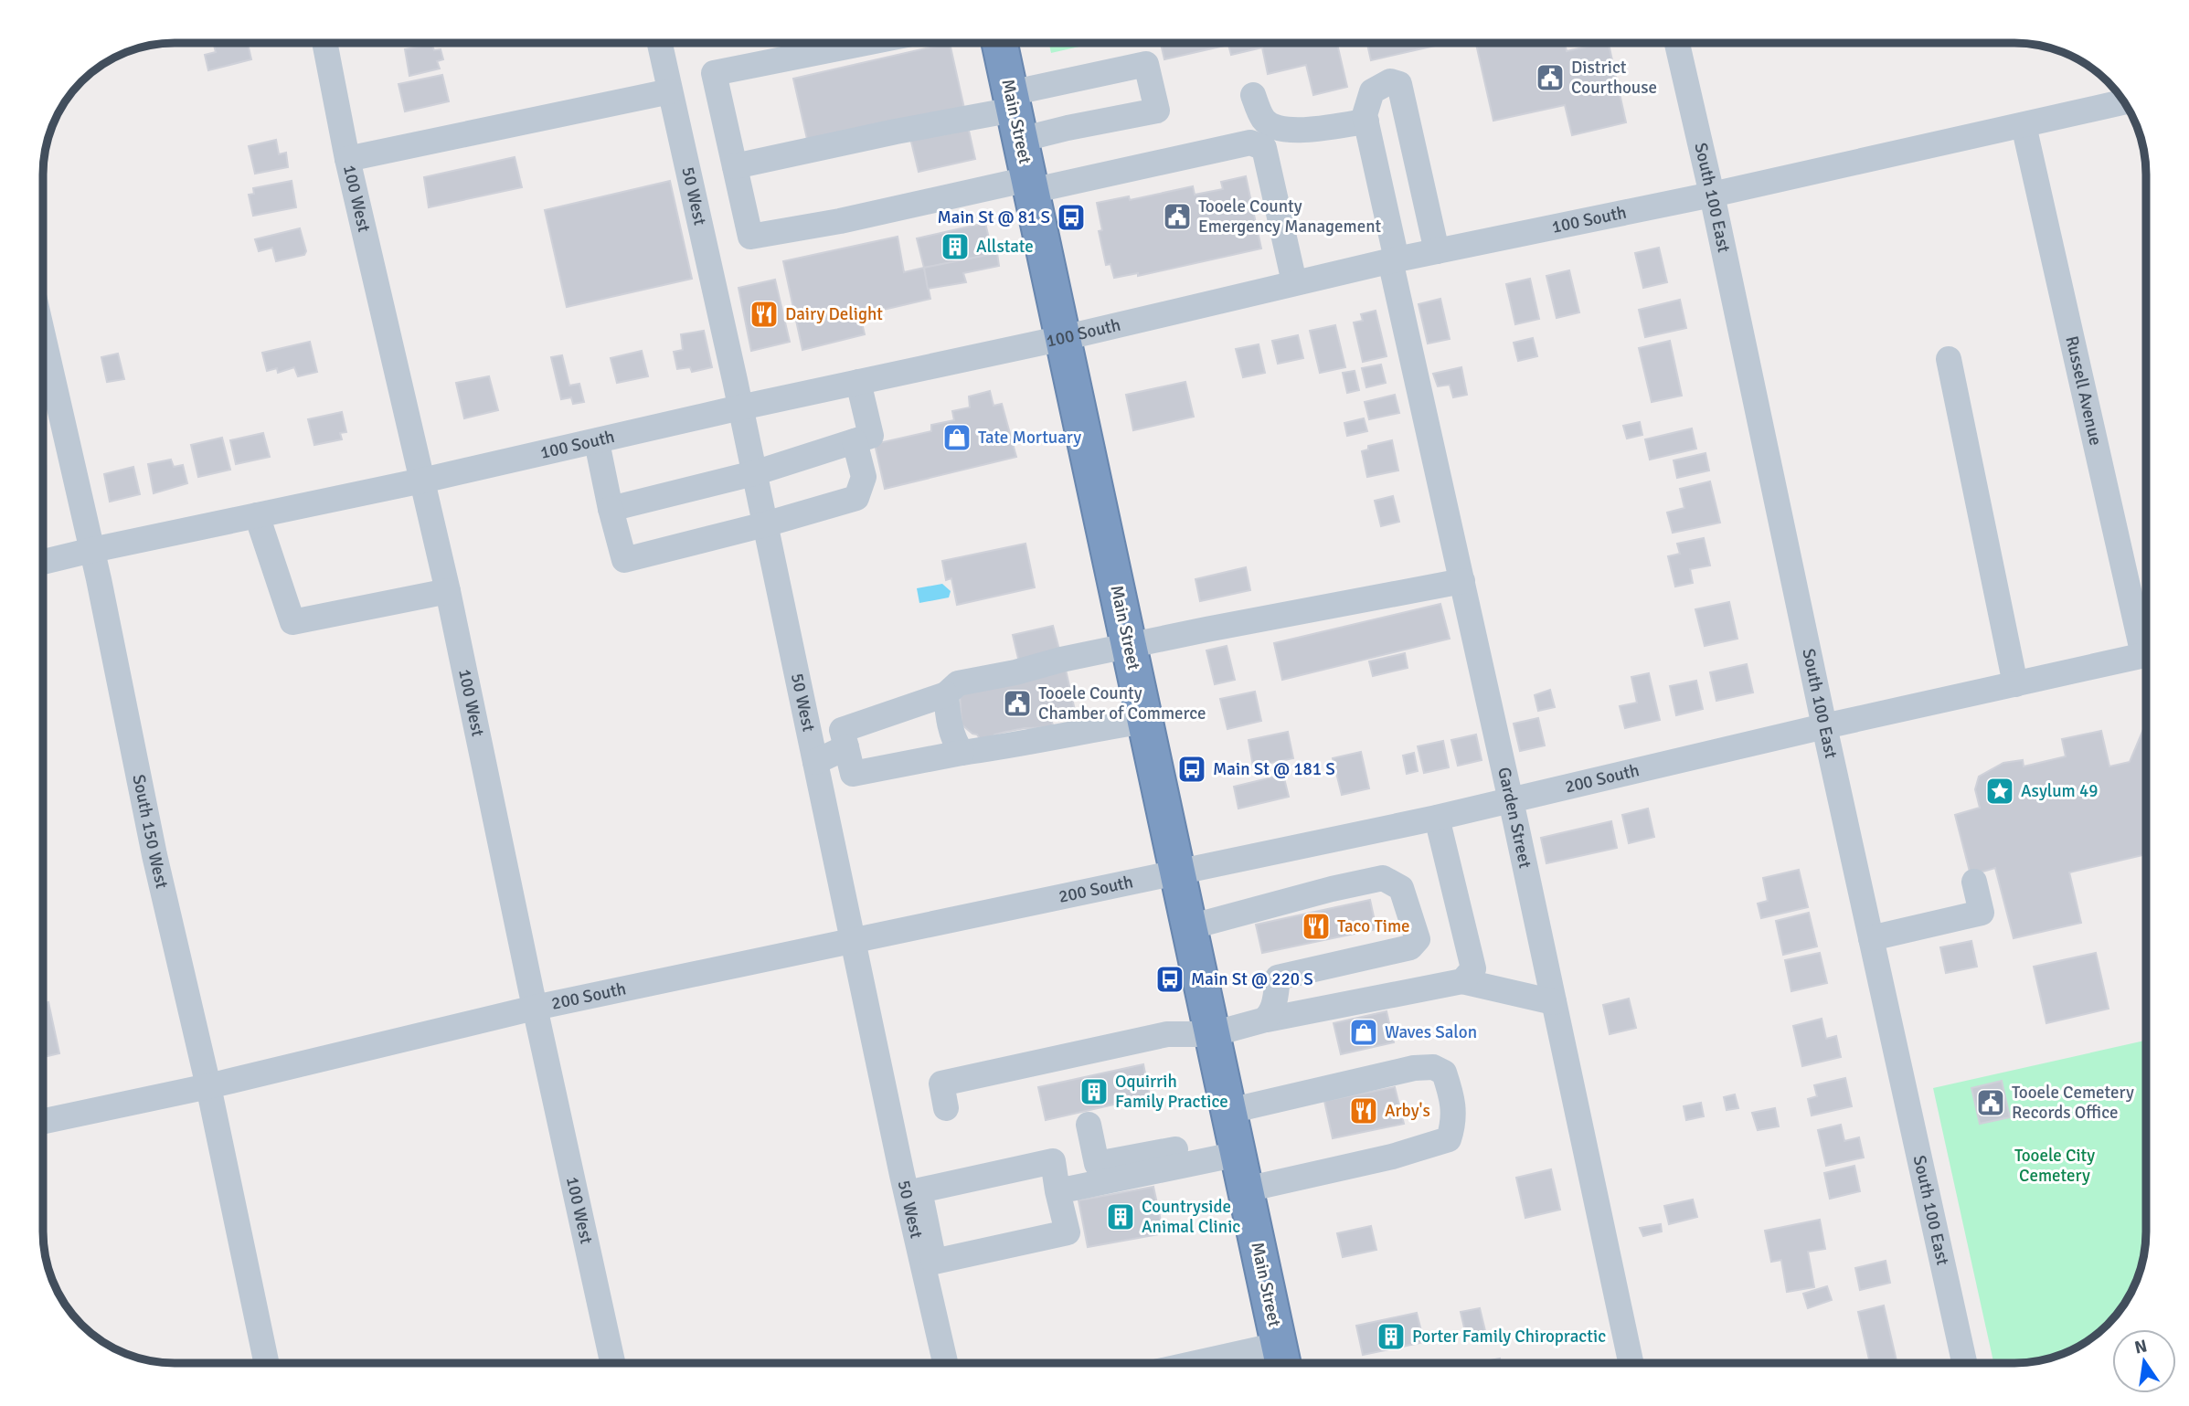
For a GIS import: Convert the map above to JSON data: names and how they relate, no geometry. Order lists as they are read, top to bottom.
{
  "streets": {
    "highway": ["Main Street"],
    "street": [
      "50 West",
      "South 100 East",
      "100 West",
      "100 South",
      "Russell Avenue",
      "200 South",
      "Garden Street",
      "South 150 West"
    ]
  },
  "crossings": [
    ["Main Street", "100 South"],
    ["Main Street", "200 South"],
    ["50 West", "100 South"],
    ["50 West", "200 South"],
    ["South 100 East", "100 South"],
    ["South 100 East", "200 South"],
    ["100 West", "100 South"],
    ["100 West", "200 South"],
    ["100 South", "Russell Avenue"],
    ["100 South", "Garden Street"],
    ["100 South", "South 150 West"],
    ["200 South", "Garden Street"],
    ["200 South", "South 150 West"]
  ],
  "parks": ["Tooele City Cemetery"],
  "places": {
    "public building": [
      "District Courthouse",
      "Tooele County Emergency Management",
      "Tooele County Chamber of Commerce",
      "Tooele Cemetery Records Office"
    ],
    "bus stop": ["Main St @ 81 S", "Main St @ 181 S", "Main St @ 220 S"],
    "building": [
      "Allstate",
      "Oquirrih Family Practice",
      "Countryside Animal Clinic",
      "Porter Family Chiropractic"
    ],
    "restaurant": ["Dairy Delight", "Taco Time", "Arby's"],
    "shop": ["Tate Mortuary", "Waves Salon"],
    "place": ["Asylum 49"]
  },
  "north": "top"
}
